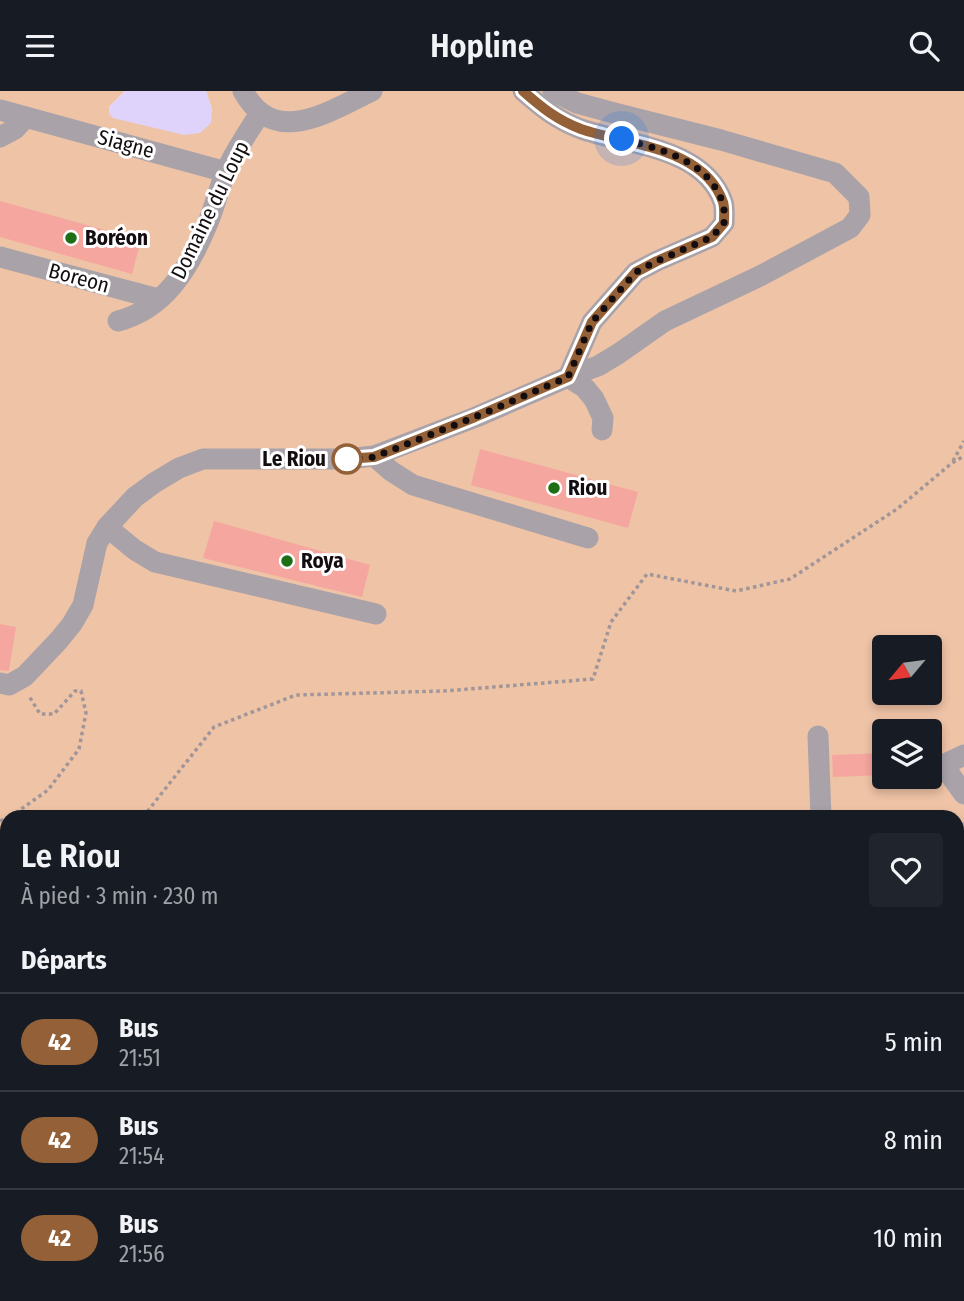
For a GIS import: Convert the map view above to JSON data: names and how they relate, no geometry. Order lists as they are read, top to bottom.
{
  "streets": {
    "street": ["Siagne", "Domaine du Loup", "Boreon"]
  },
  "crossings": [
    ["Siagne", "Domaine du Loup"],
    ["Domaine du Loup", "Boreon"]
  ],
  "places": [
    "Boréon",
    "Le Riou",
    "Riou",
    "Roya"
  ],
  "lines": ["bus line 42"],
  "north": "bottom left",
  "page": {
    "header": "Hopline",
    "heading": [
      ["Le Riou", "À pied · 3 min · 230 m"],
      "Départs"
    ],
    "list": [
      {
        "mark": "42",
        "name": "Bus",
        "note": "21:51",
        "value": "5 min"
      },
      {
        "mark": "42",
        "name": "Bus",
        "note": "21:54",
        "value": "8 min"
      },
      {
        "mark": "42",
        "name": "Bus",
        "note": "21:56",
        "value": "10 min"
      }
    ]
  }
}
